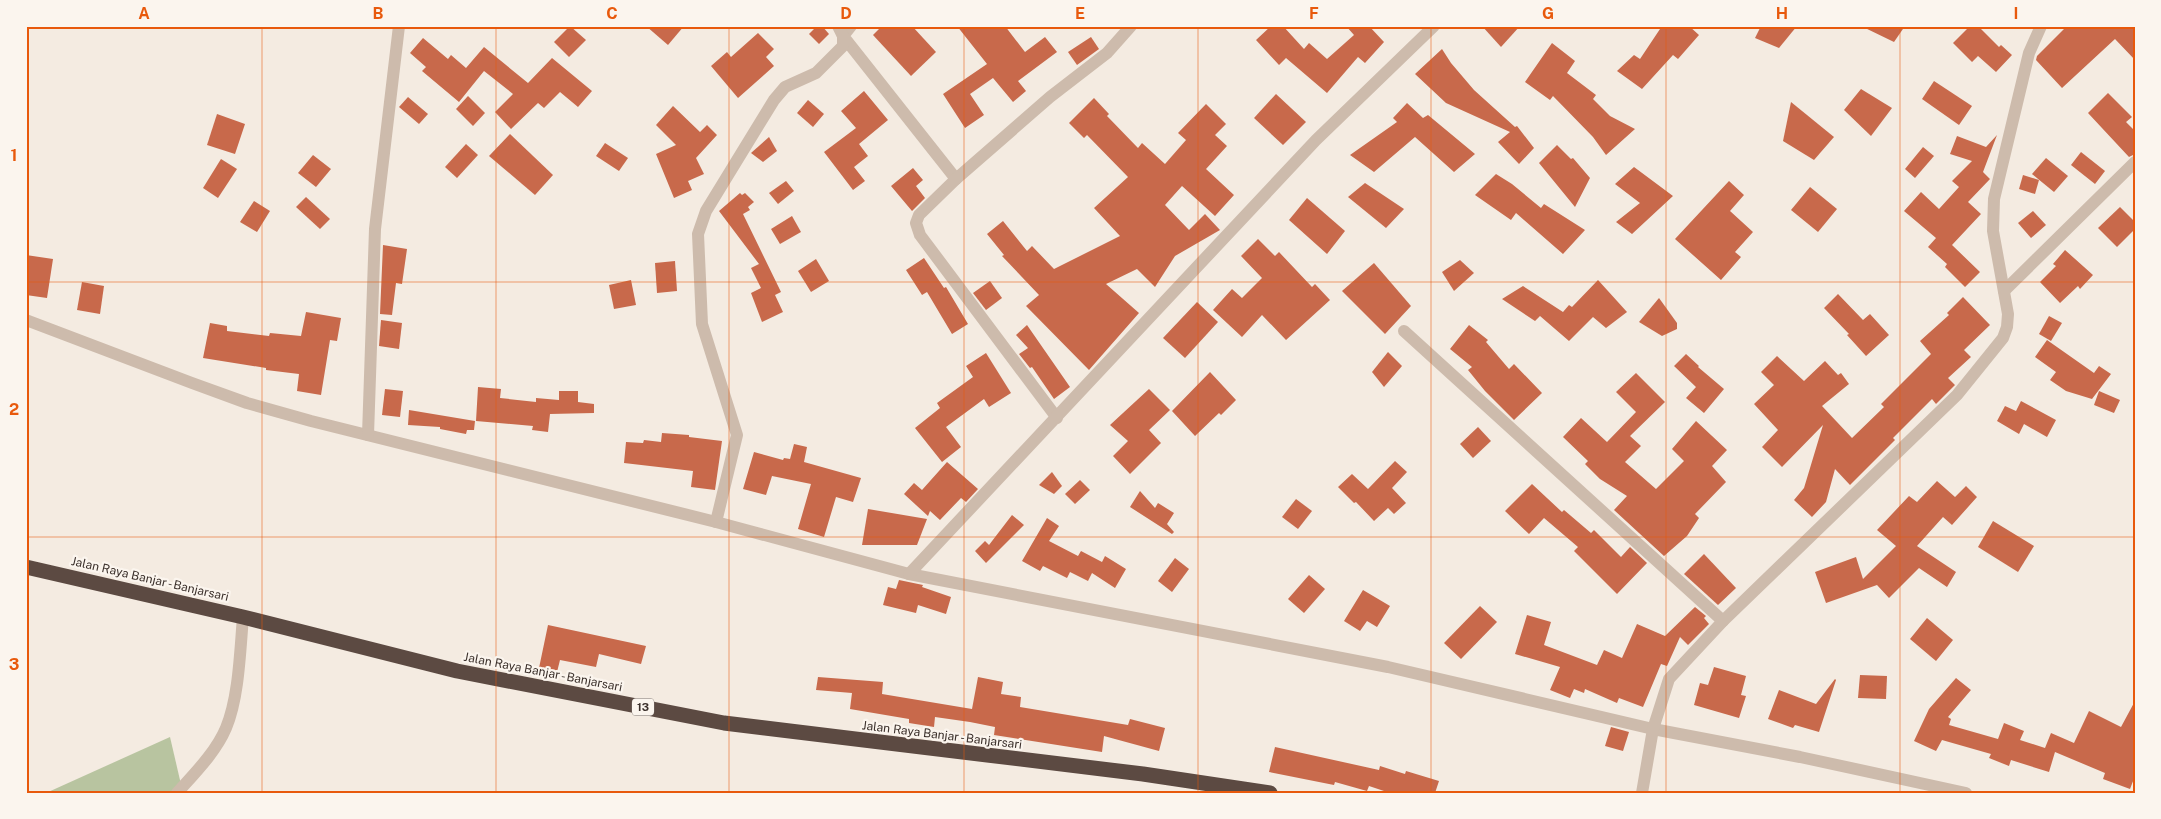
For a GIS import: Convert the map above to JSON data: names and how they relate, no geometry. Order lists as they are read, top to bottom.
{
  "streets": {
    "highway": ["Jalan Raya Banjar - Banjarsari", "13"]
  },
  "grid": {
    "columns": [
      "A",
      "B",
      "C",
      "D",
      "E",
      "F",
      "G",
      "H",
      "I"
    ],
    "rows": ["1", "2", "3"]
  }
}
